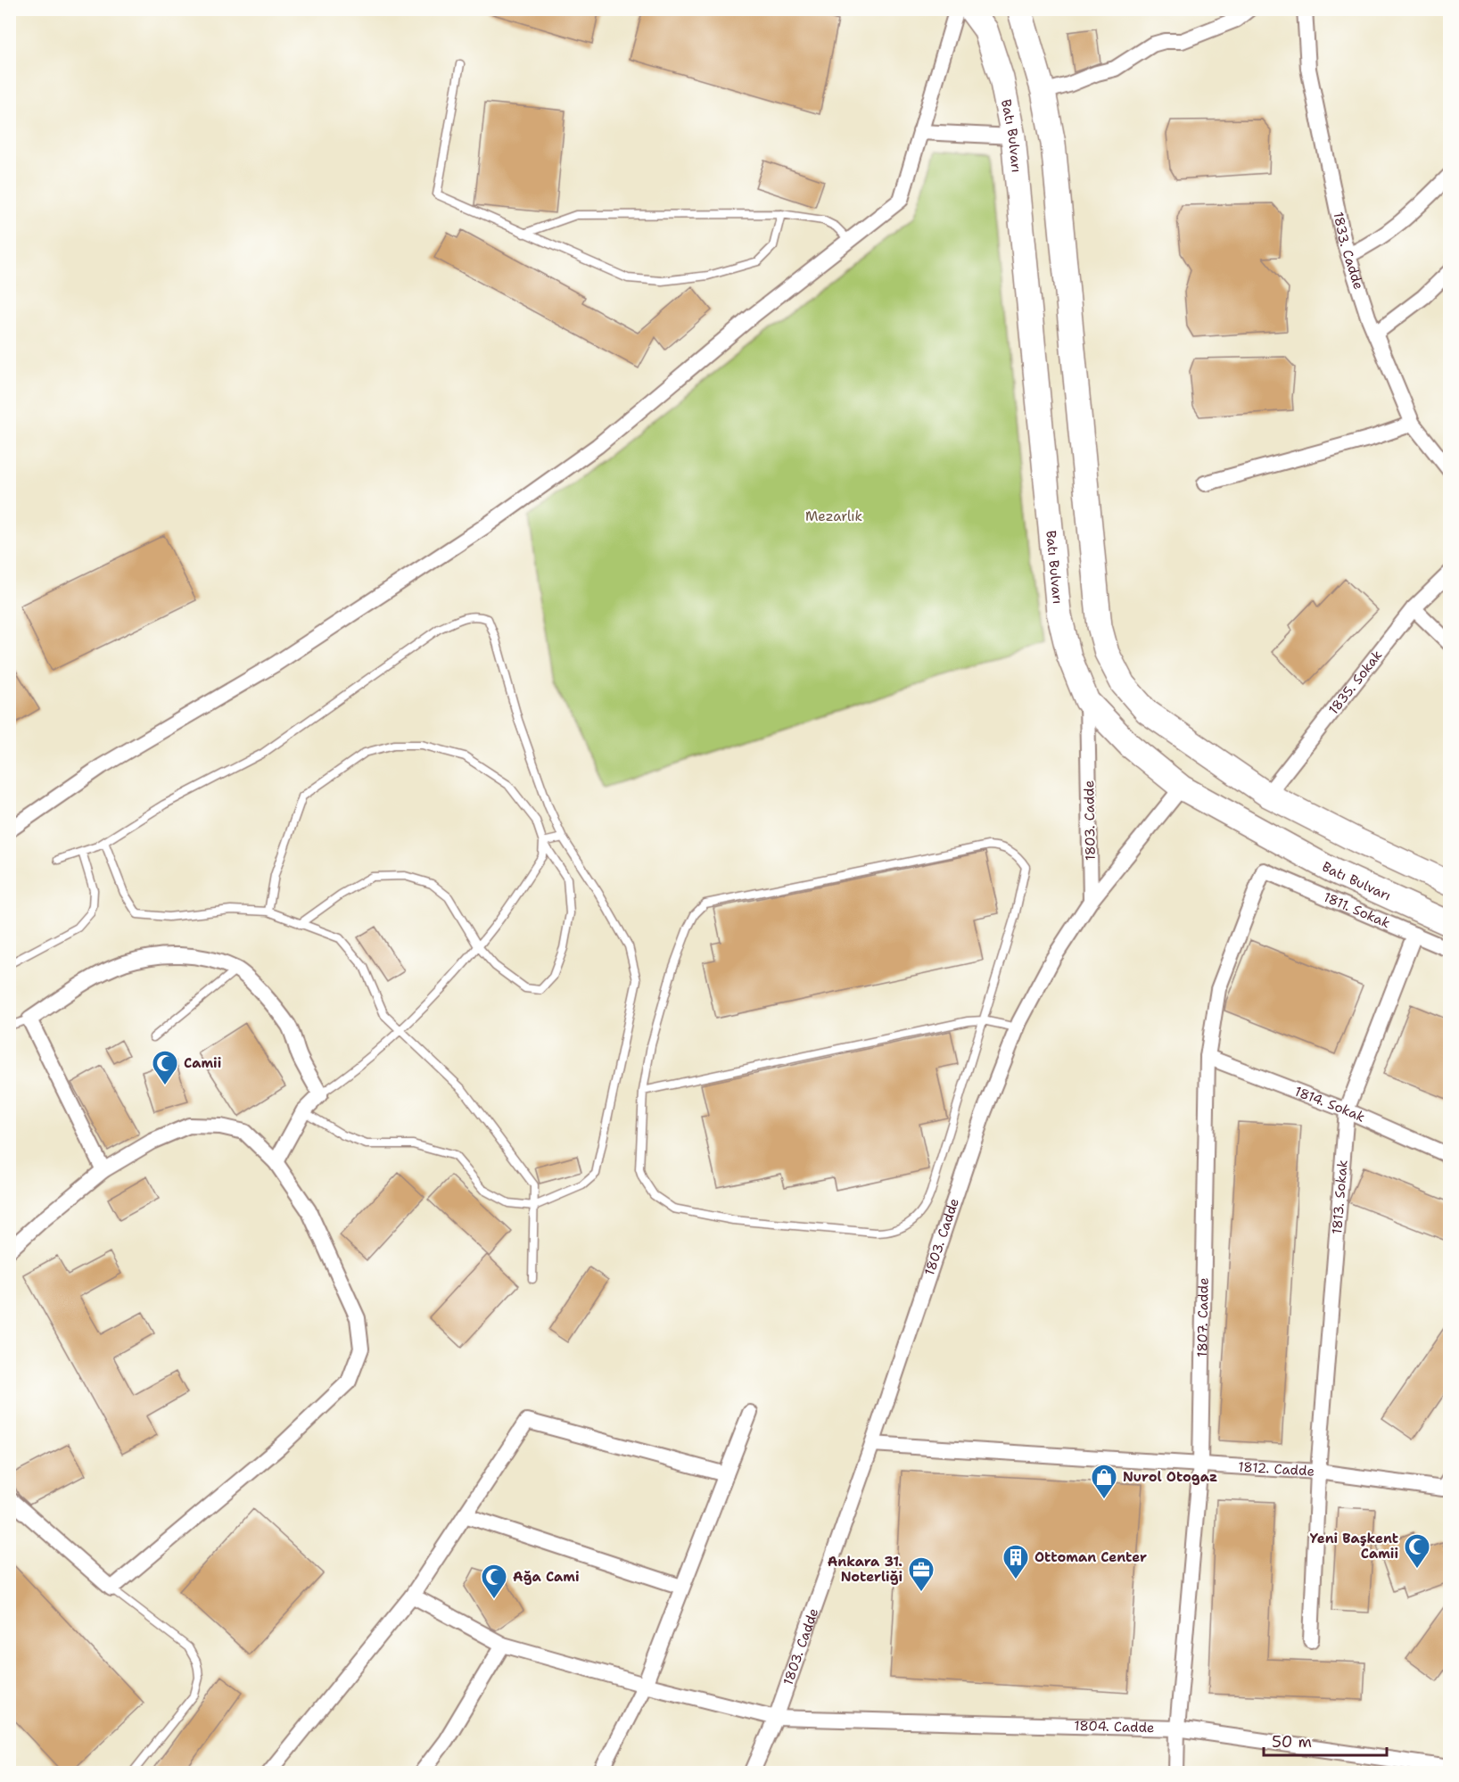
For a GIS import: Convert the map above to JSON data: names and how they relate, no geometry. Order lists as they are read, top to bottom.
{
  "streets": {
    "main road": ["Batı Bulvarı"],
    "street": [
      "1833. Cadde",
      "1835. Sokak",
      "1803. Cadde",
      "1811. Sokak",
      "1814. Sokak",
      "1813. Sokak",
      "1807. Cadde",
      "1812. Cadde",
      "1804. Cadde"
    ]
  },
  "crossings": [
    ["Batı Bulvarı", "1803. Cadde"],
    ["1803. Cadde", "1812. Cadde"],
    ["1803. Cadde", "1804. Cadde"],
    ["1811. Sokak", "1813. Sokak"],
    ["1811. Sokak", "1807. Cadde"],
    ["1814. Sokak", "1813. Sokak"],
    ["1814. Sokak", "1807. Cadde"],
    ["1813. Sokak", "1812. Cadde"],
    ["1807. Cadde", "1812. Cadde"],
    ["1807. Cadde", "1804. Cadde"]
  ],
  "parks": ["Mezarlık"],
  "places": {
    "mosque": ["Camii", "Yeni Başkent Camii", "Ağa Cami"],
    "shop": ["Nurol Otogaz"],
    "building": ["Ottoman Center"],
    "office": ["Ankara 31. Noterliği"]
  },
  "scale_bar": "50 m"
}
